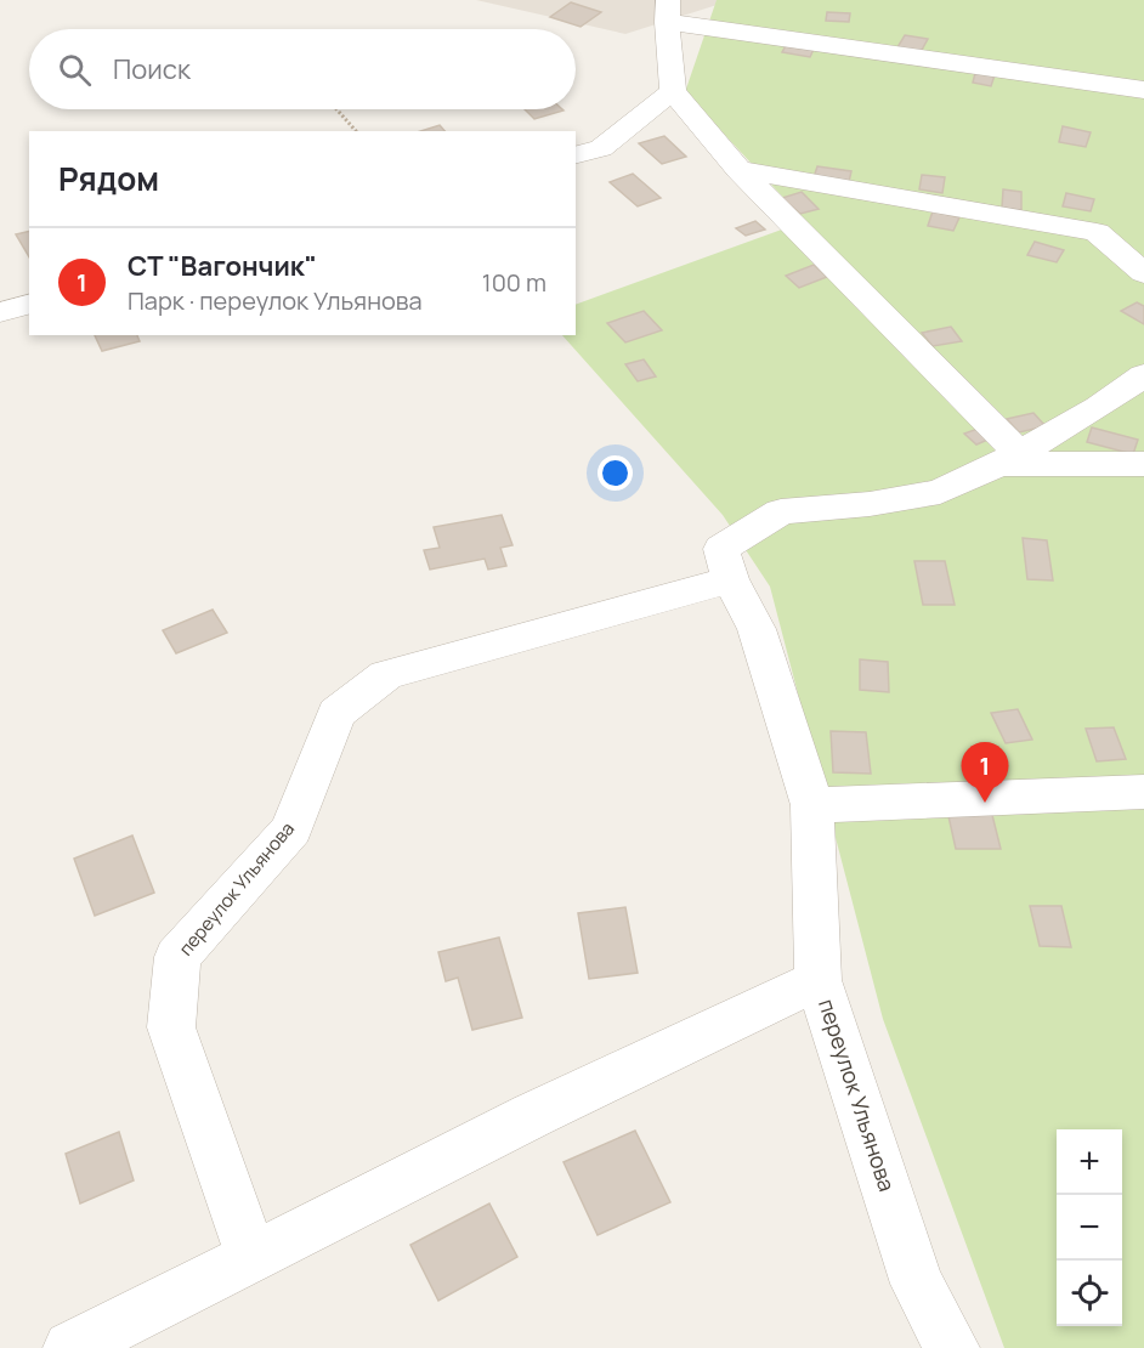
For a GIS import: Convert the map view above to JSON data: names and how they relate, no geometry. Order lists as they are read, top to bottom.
{
  "streets": {
    "street": ["переулок Ульянова"]
  },
  "page": {
    "search": "Поиск",
    "heading": "Рядом",
    "list": [
      {
        "mark": "1",
        "name": "СТ \"Вагончик\"",
        "note": "Парк · переулок Ульянова",
        "value": "100 m"
      }
    ],
    "pins": "1",
    "map_buttons": ["+", "−"]
  }
}
